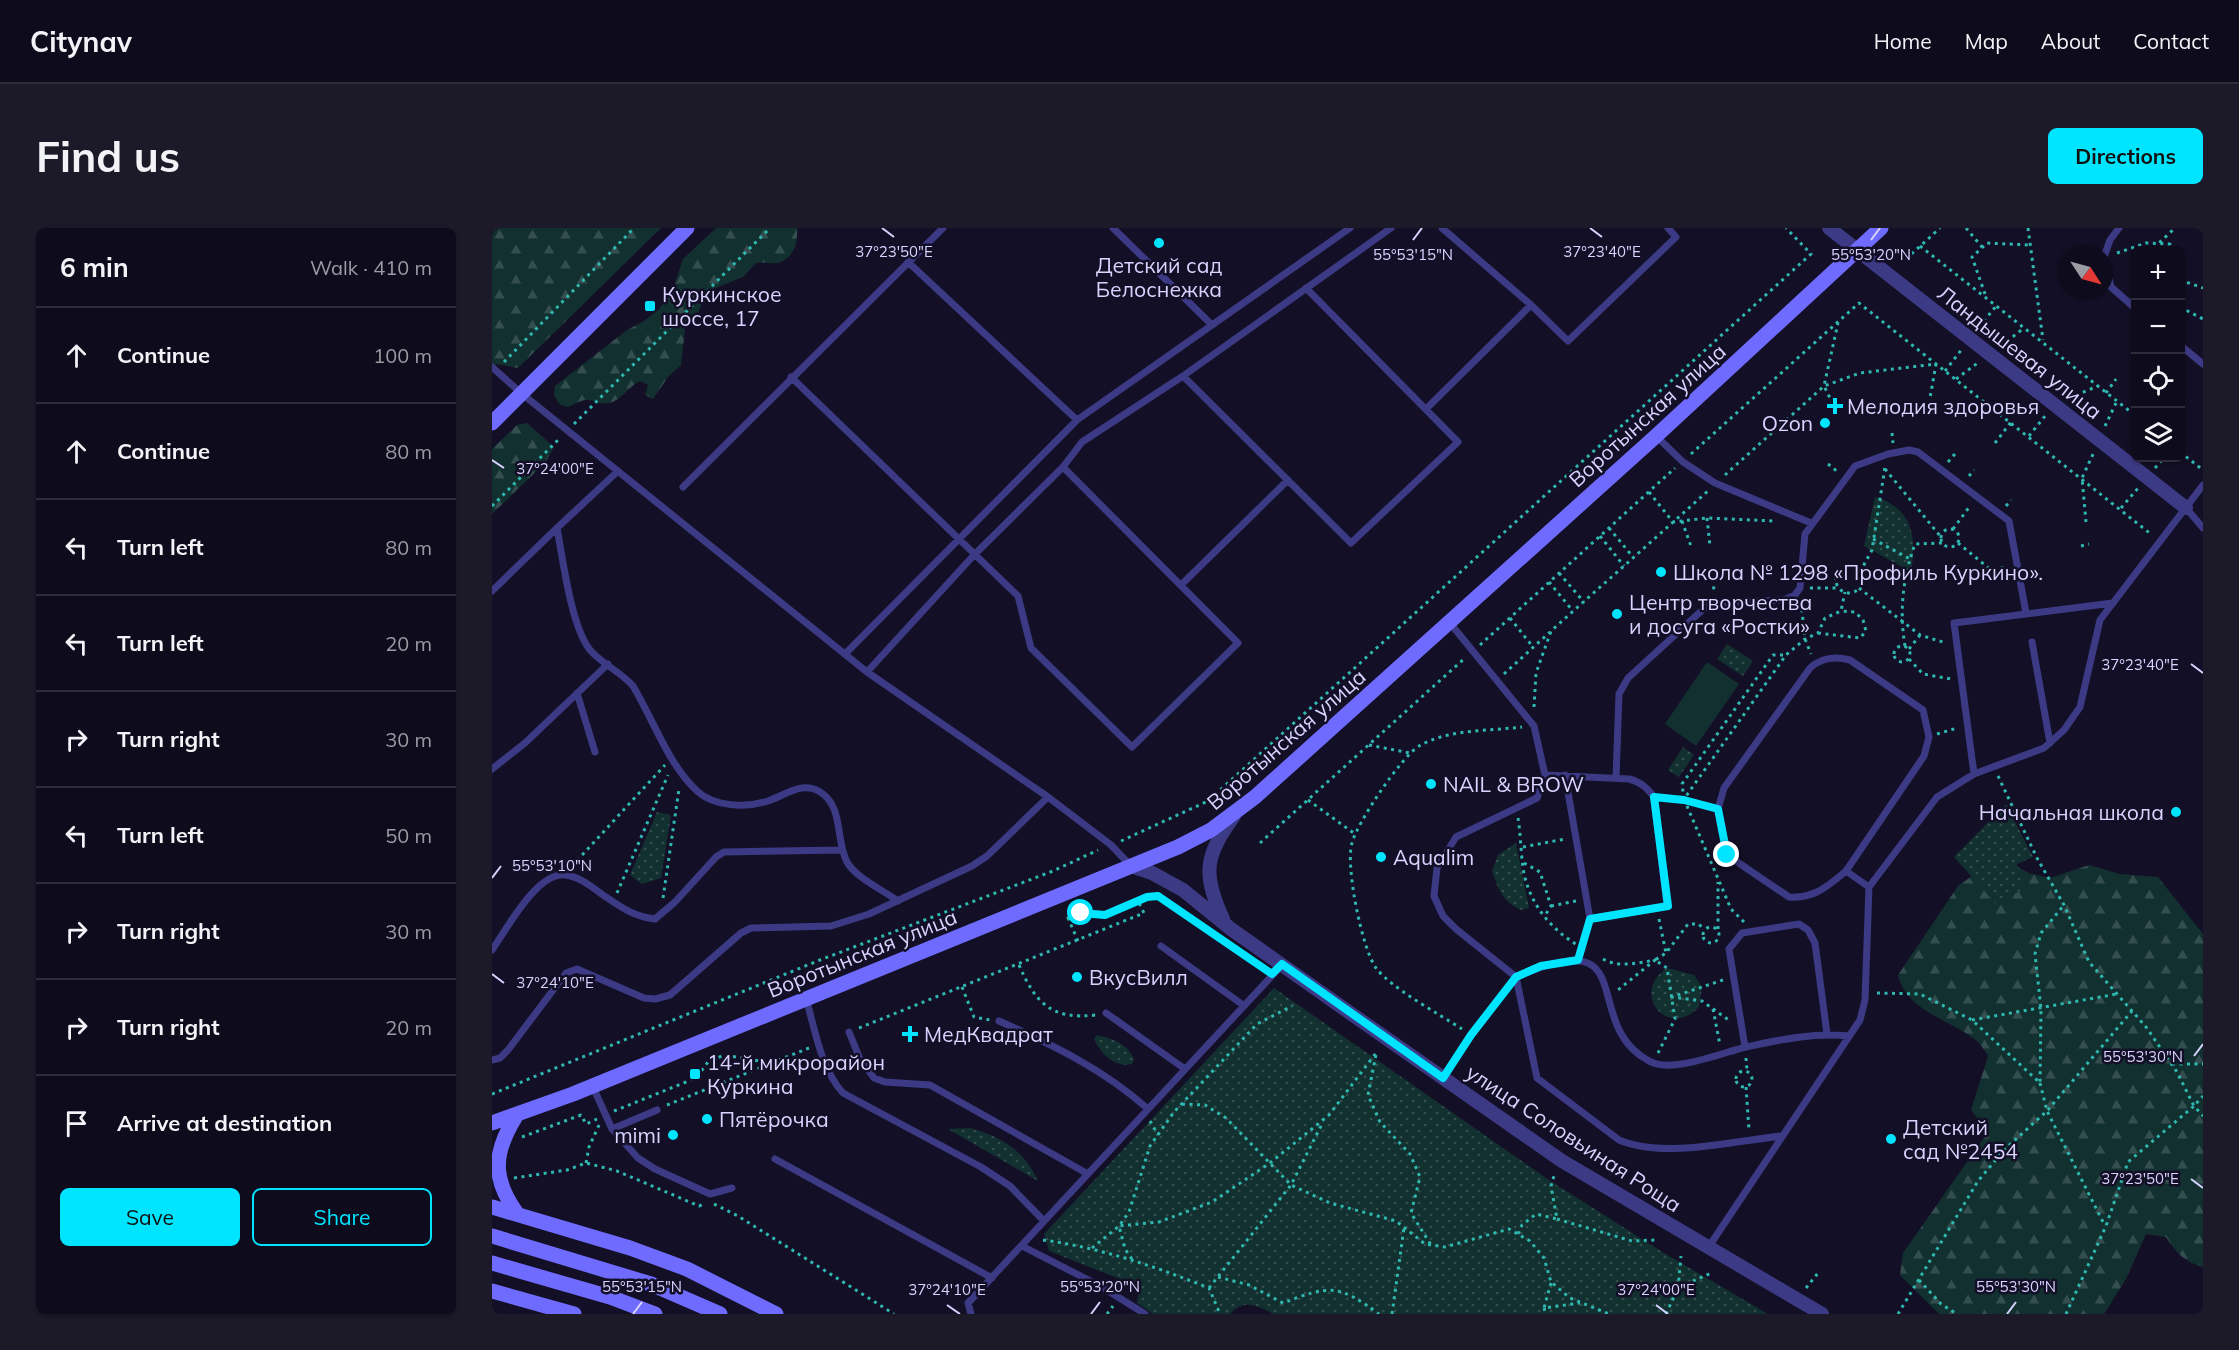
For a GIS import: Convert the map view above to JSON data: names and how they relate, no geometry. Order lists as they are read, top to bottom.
{
  "streets": {
    "street": ["Ландышевая улица", "Воротынская улица", "улица Соловьиная Роща"]
  },
  "crossings": [
    ["Ландышевая улица", "Воротынская улица"],
    ["Воротынская улица", "улица Соловьиная Роща"]
  ],
  "places": {
    "other": [
      "Детский сад Белоснежка",
      "Ozon",
      "Школа № 1298 «Профиль Куркино».",
      "Центр творчества и досуга «Ростки»",
      "NAIL & BROW",
      "Начальная школа",
      "Aqualim",
      "ВкусВилл",
      "Пятёрочка",
      "mimi",
      "Детский сад №2454"
    ],
    "transit": ["Куркинское шоссе, 17", "14-й микрорайон Куркина"],
    "health": ["Мелодия здоровья", "МедКвадрат"]
  },
  "north": "bottom right",
  "page": {
    "header": "Citynav",
    "nav": [
      "Home",
      "Map",
      "About",
      "Contact"
    ],
    "buttons": [
      "Directions",
      ["Save", "Share"]
    ],
    "title": "Find us",
    "heading": ["6 min", "Walk · 410 m"],
    "map_buttons": ["+", "−"],
    "list": [
      ["Continue", "100 m"],
      ["Continue", "80 m"],
      ["Turn left", "80 m"],
      ["Turn left", "20 m"],
      ["Turn right", "30 m"],
      ["Turn left", "50 m"],
      ["Turn right", "30 m"],
      ["Turn right", "20 m"],
      "Arrive at destination"
    ]
  },
  "coordinates": [
    "37°23'40\"E",
    "37°23'50\"E",
    "55°53'15\"N",
    "55°53'20\"N",
    "37°24'00\"E",
    "55°53'10\"N",
    "37°24'10\"E",
    "55°53'30\"N"
  ]
}
